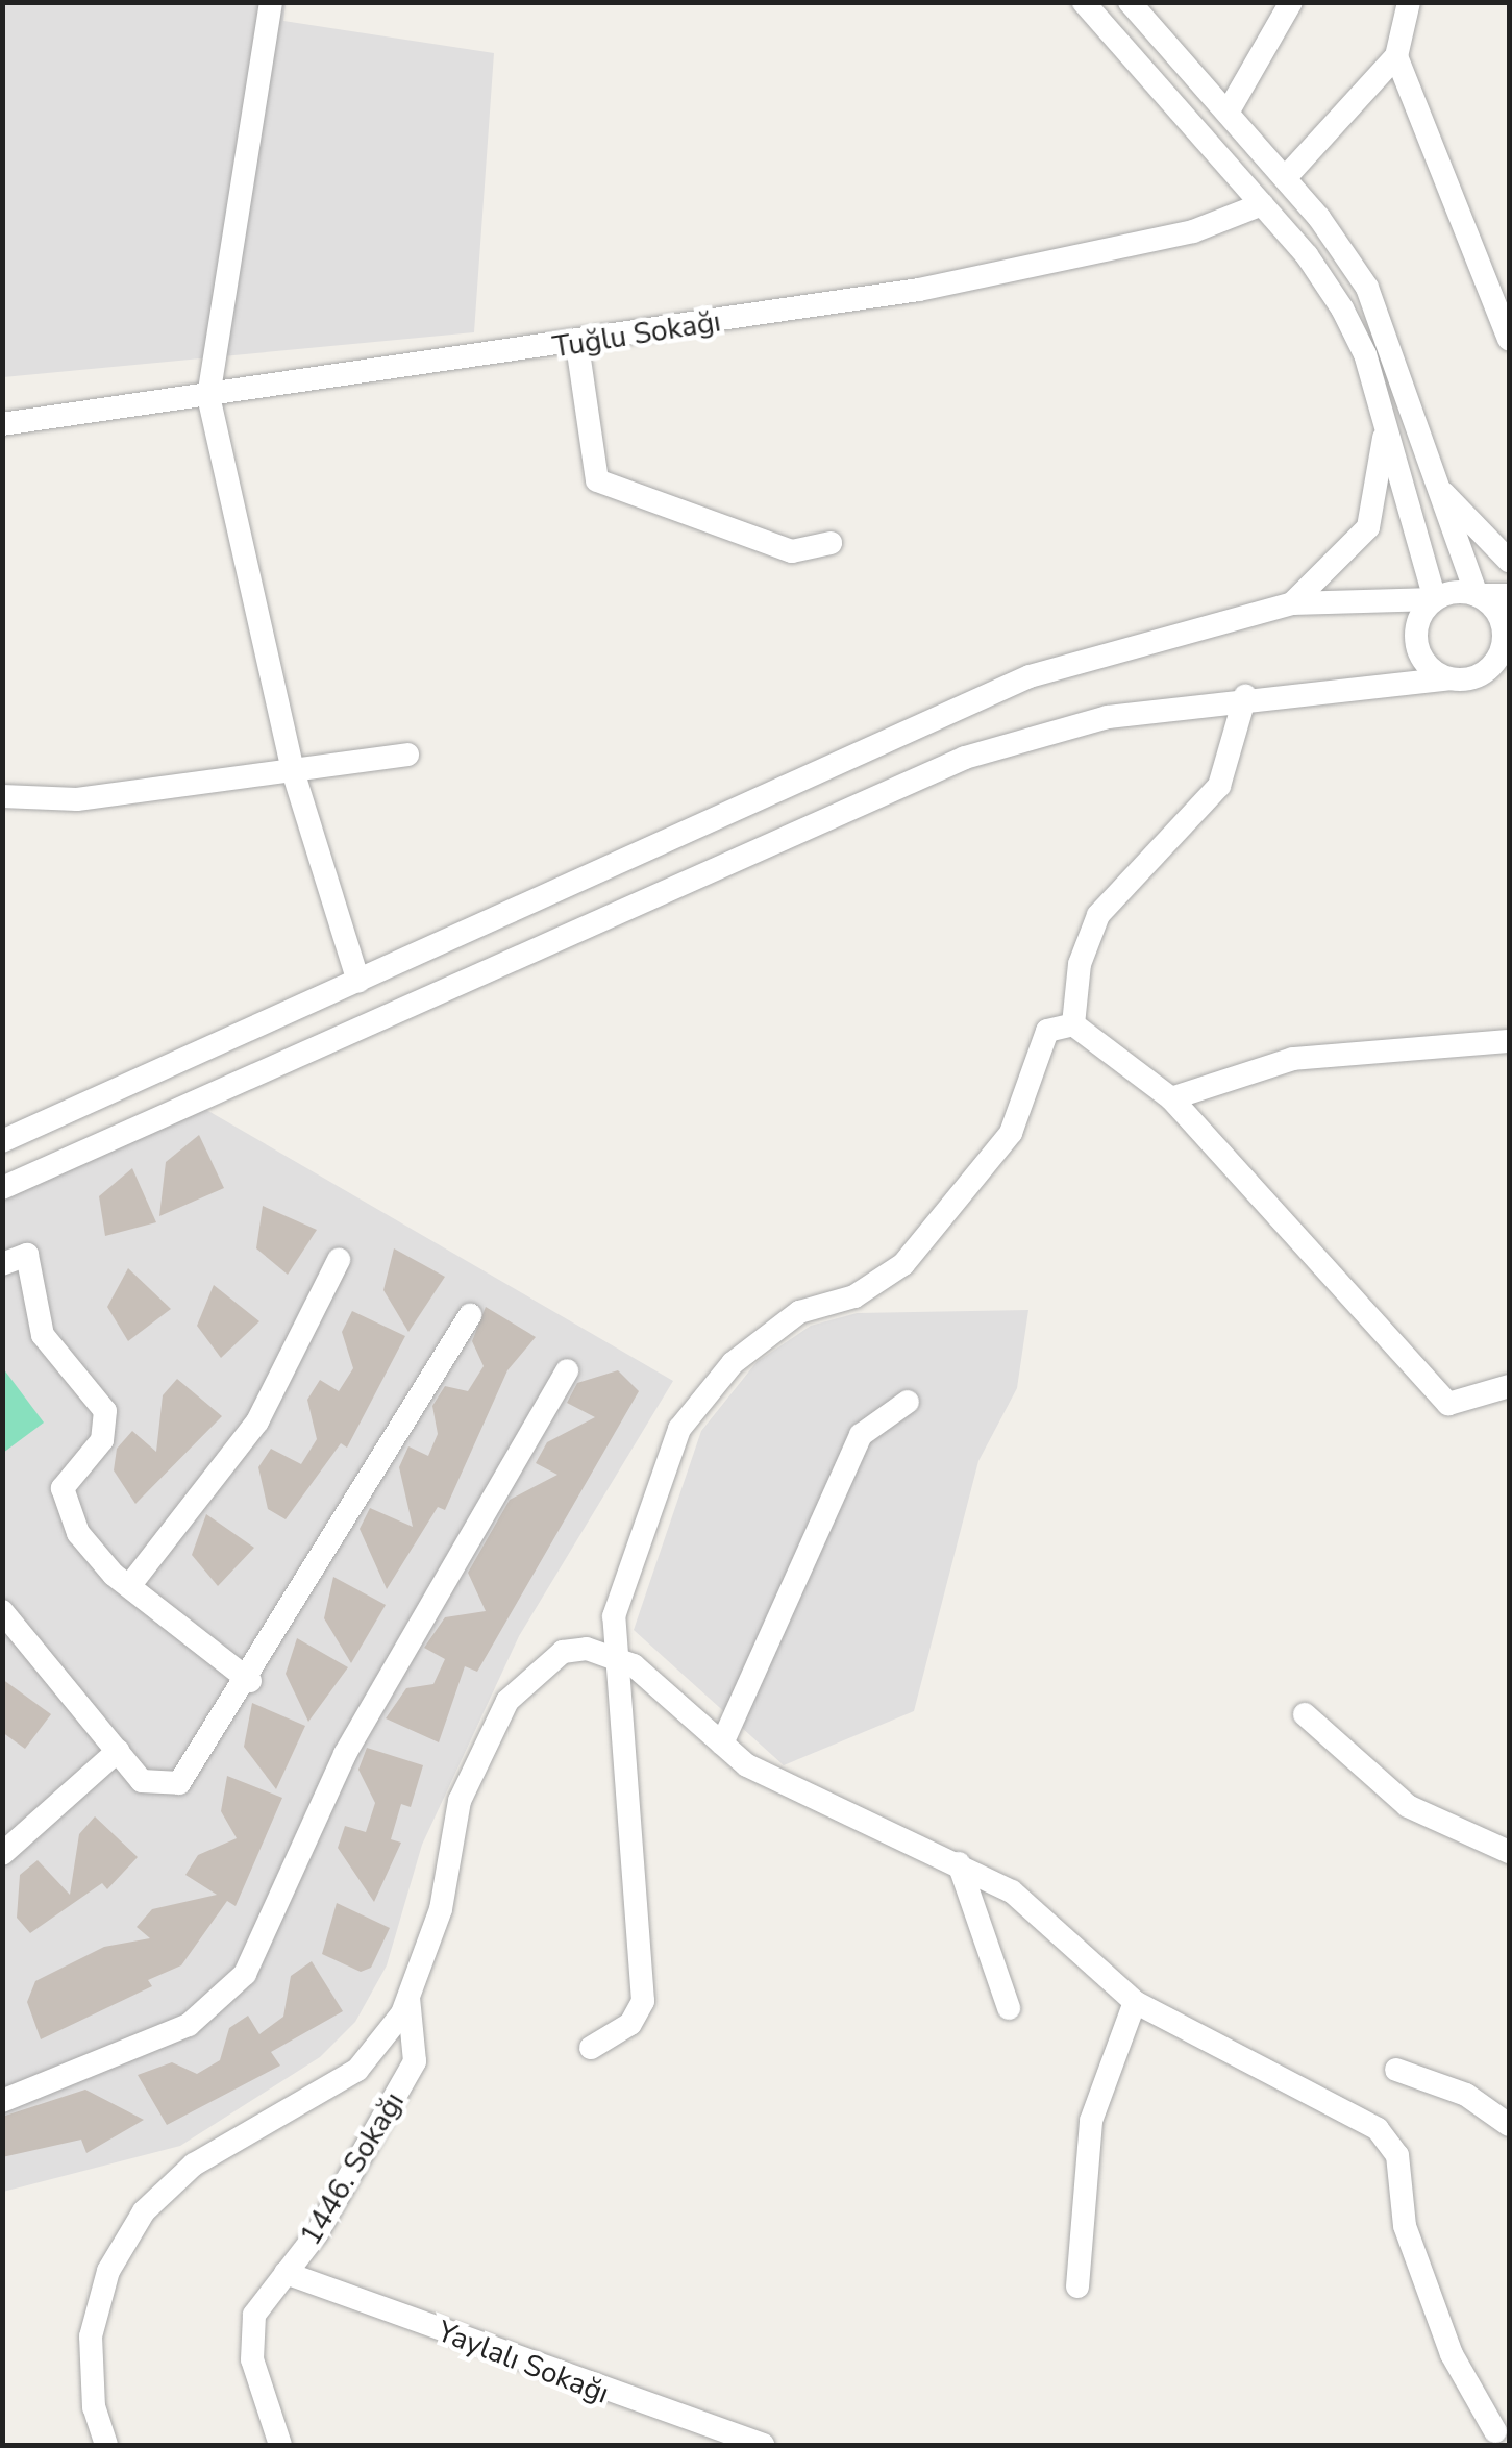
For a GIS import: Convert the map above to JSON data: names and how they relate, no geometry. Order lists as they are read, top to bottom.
{
  "streets": {
    "street": ["Tuğlu Sokağı", "1446. Sokağı", "Yaylalı Sokağı"]
  },
  "crossings": [
    ["1446. Sokağı", "Yaylalı Sokağı"]
  ]
}
